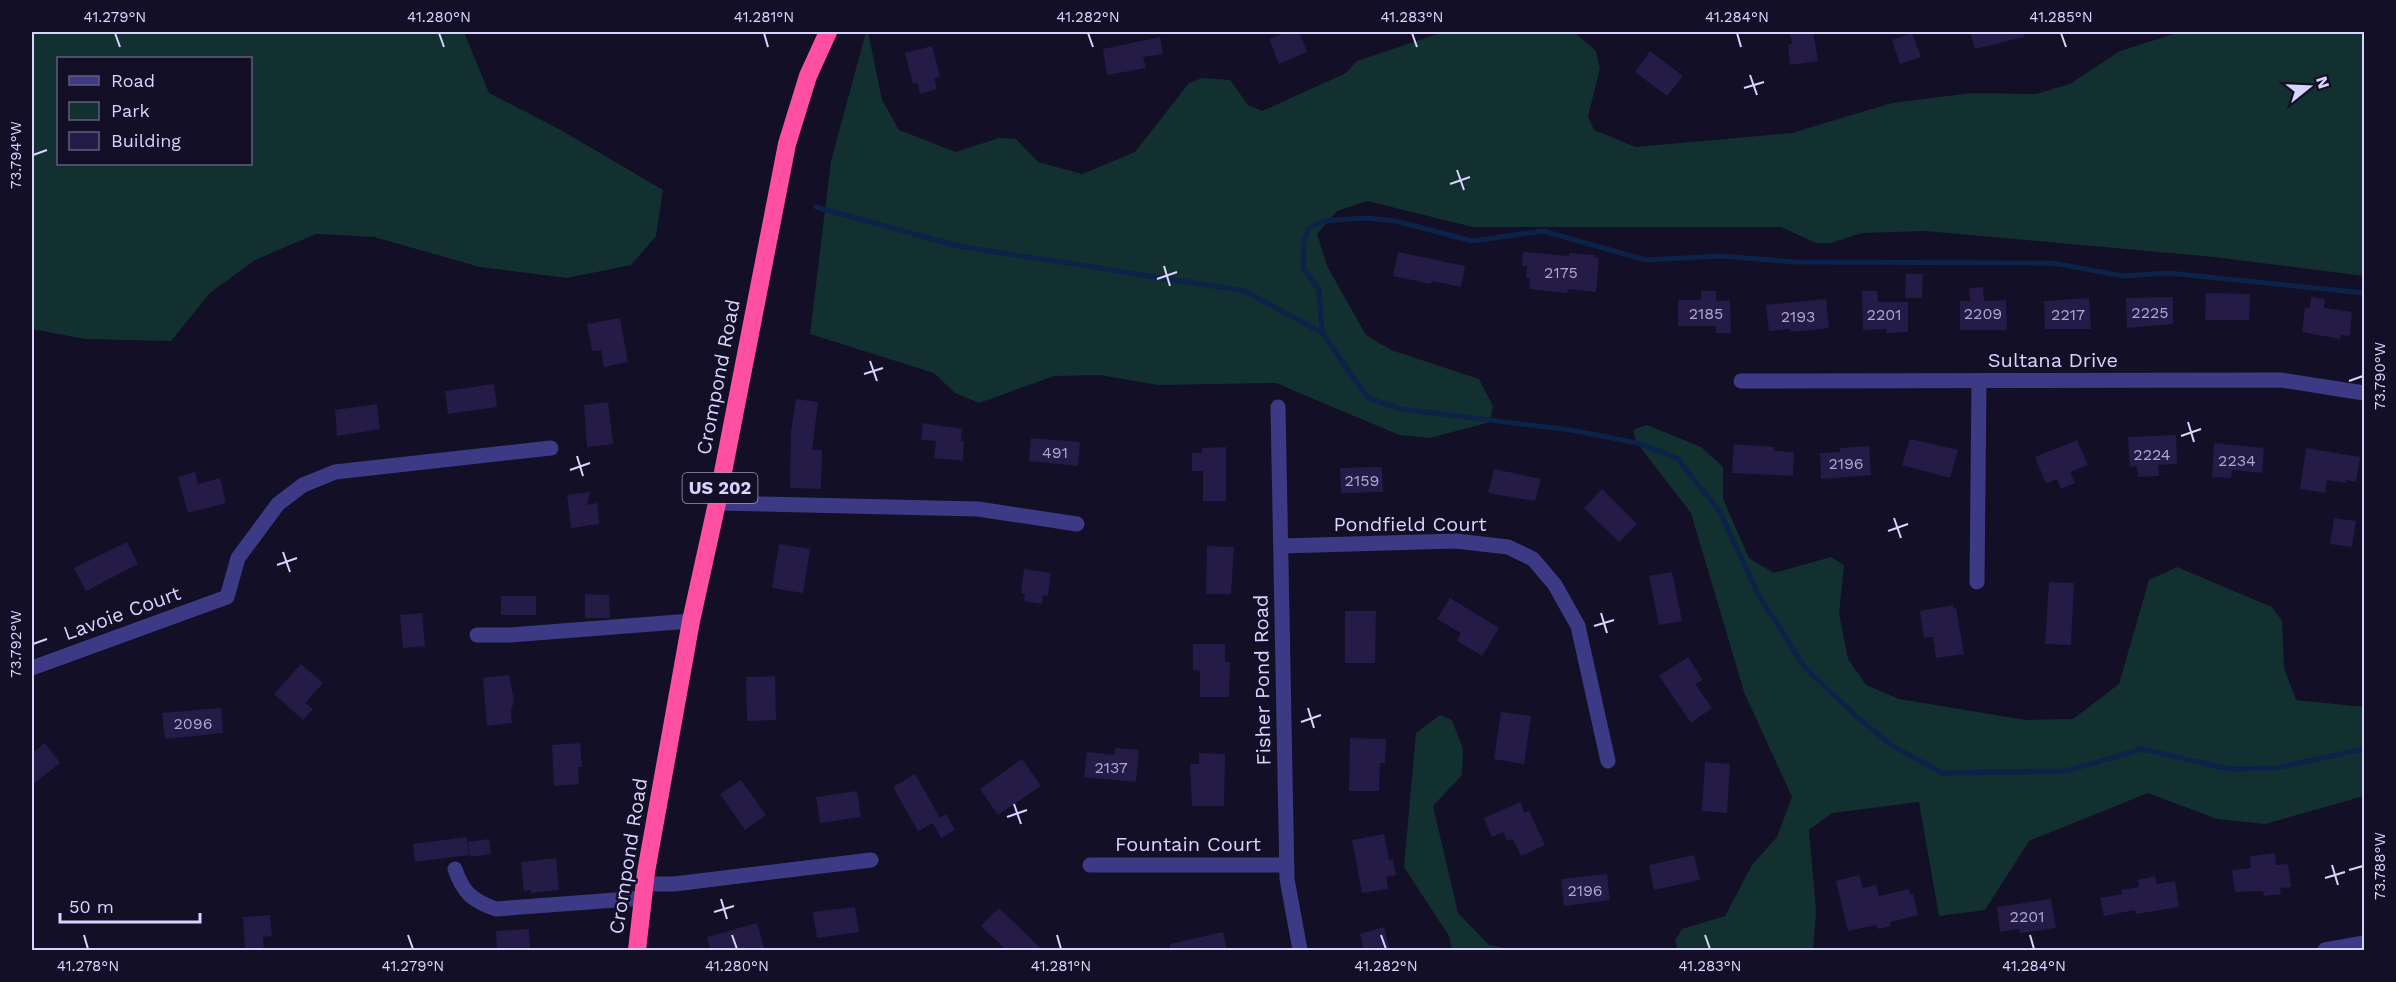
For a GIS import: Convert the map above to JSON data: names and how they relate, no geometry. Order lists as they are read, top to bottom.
{
  "streets": {
    "highway": ["Crompond Road", "US 202"],
    "street": [
      "Sultana Drive",
      "Pondfield Court",
      "Lavoie Court",
      "Fisher Pond Road",
      "Fountain Court"
    ]
  },
  "crossings": [
    ["Pondfield Court", "Fisher Pond Road"],
    ["Fisher Pond Road", "Fountain Court"]
  ],
  "house_numbers": [
    "2175",
    "2225",
    "2185",
    "2209",
    "2201",
    "2217",
    "2193",
    "491",
    "2224",
    "2234",
    "2196",
    "2159",
    "2096",
    "2137",
    "2196",
    "2201"
  ],
  "legend": ["Road", "Park", "Building"],
  "scale_bar": "50 m",
  "north": "right",
  "coordinates": [
    "41.279°N",
    "41.280°N",
    "41.281°N",
    "41.282°N",
    "41.283°N",
    "41.284°N",
    "41.285°N",
    "73.794°W",
    "73.790°W",
    "73.792°W",
    "73.788°W",
    "41.278°N"
  ]
}
